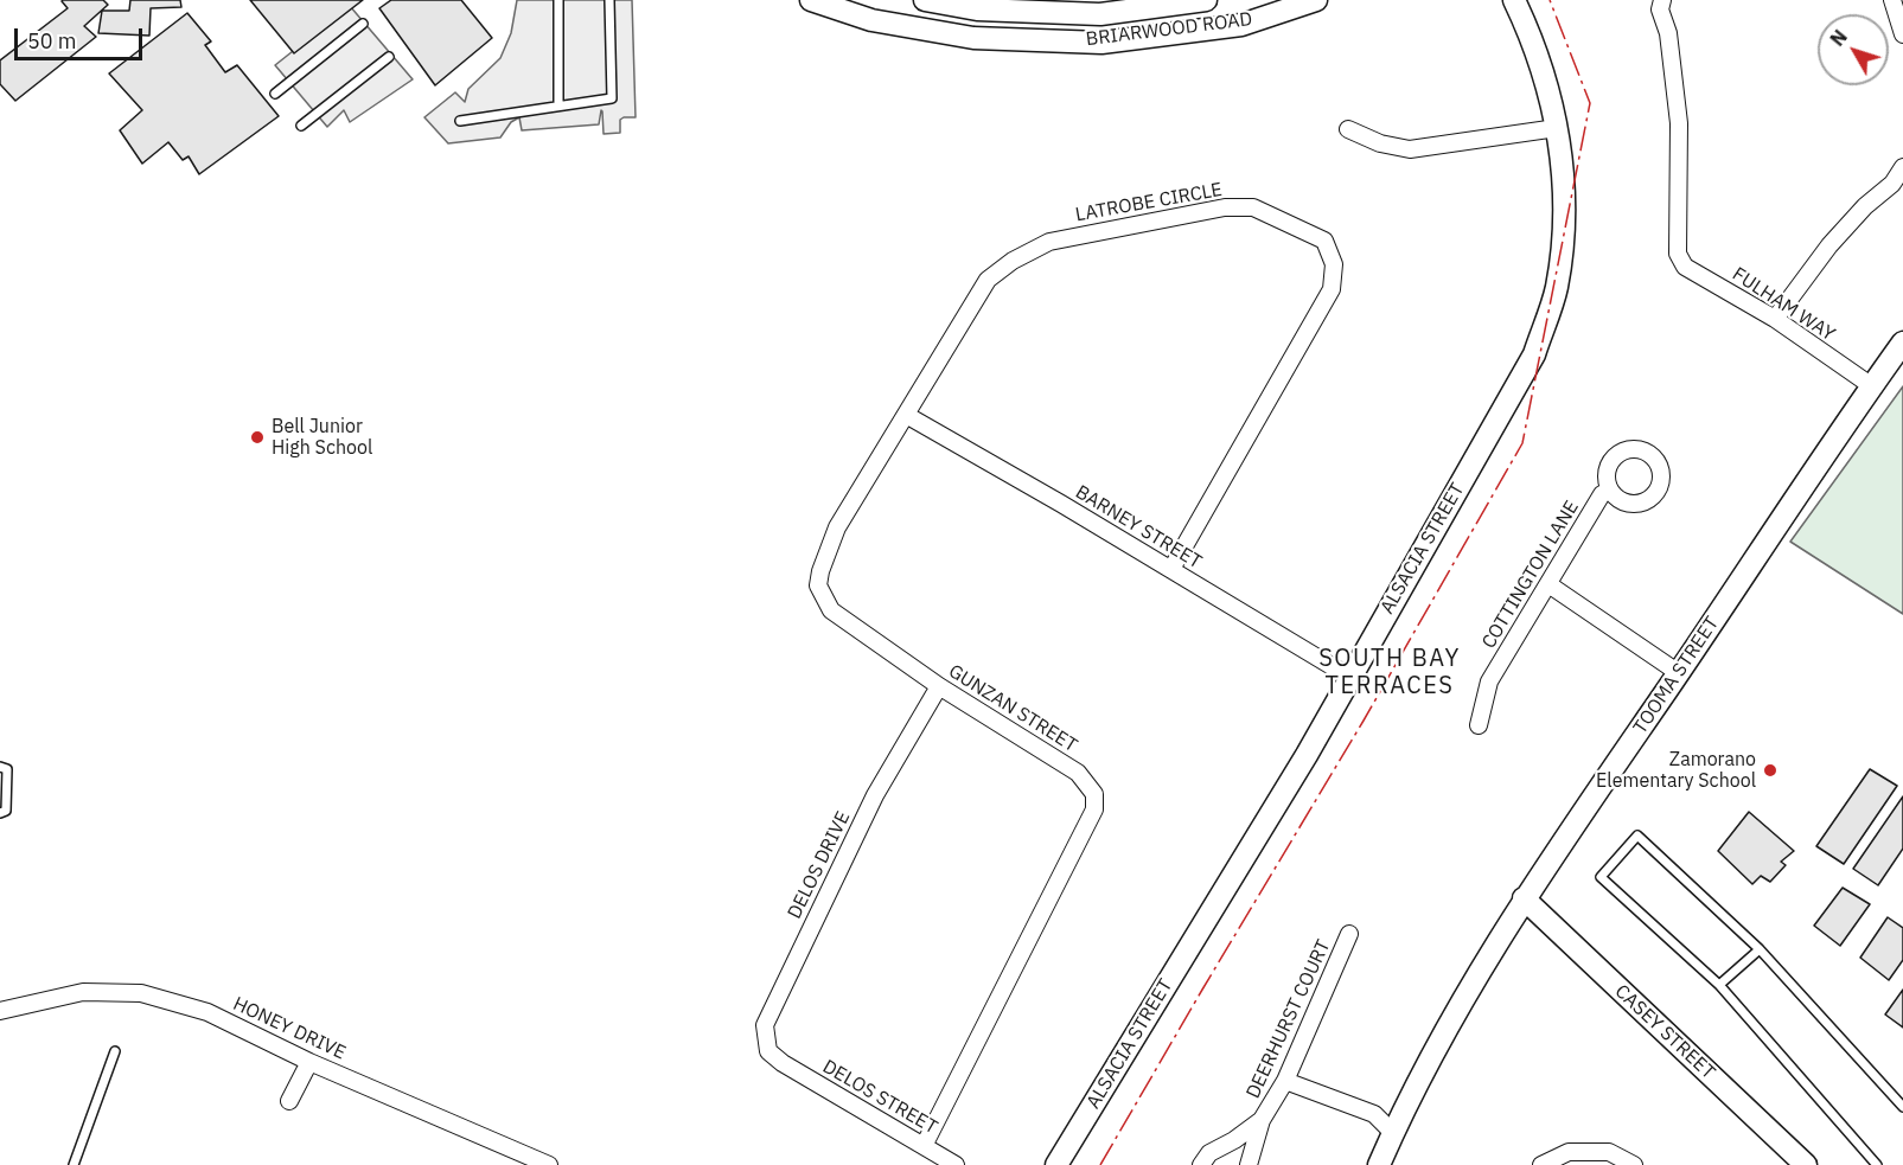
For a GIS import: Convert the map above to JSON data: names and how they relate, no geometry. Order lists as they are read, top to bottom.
{
  "streets": {
    "main road": [
      "BRIARWOOD ROAD",
      "ALSACIA STREET",
      "TOOMA STREET",
      "CASEY STREET"
    ],
    "street": [
      "LATROBE CIRCLE",
      "FULHAM WAY",
      "BARNEY STREET",
      "COTTINGTON LANE",
      "GUNZAN STREET",
      "DELOS DRIVE",
      "DEERHURST COURT",
      "HONEY DRIVE",
      "DELOS STREET"
    ]
  },
  "crossings": [
    ["LATROBE CIRCLE", "BARNEY STREET"],
    ["LATROBE CIRCLE", "GUNZAN STREET"],
    ["FULHAM WAY", "TOOMA STREET"],
    ["BARNEY STREET", "ALSACIA STREET"],
    ["TOOMA STREET", "CASEY STREET"],
    ["GUNZAN STREET", "DELOS DRIVE"],
    ["GUNZAN STREET", "DELOS STREET"],
    ["DELOS DRIVE", "DELOS STREET"]
  ],
  "districts": ["SOUTH BAY TERRACES"],
  "places": ["Bell Junior High School", "Zamorano Elementary School"],
  "scale_bar": "50 m",
  "north": "top left"
}
